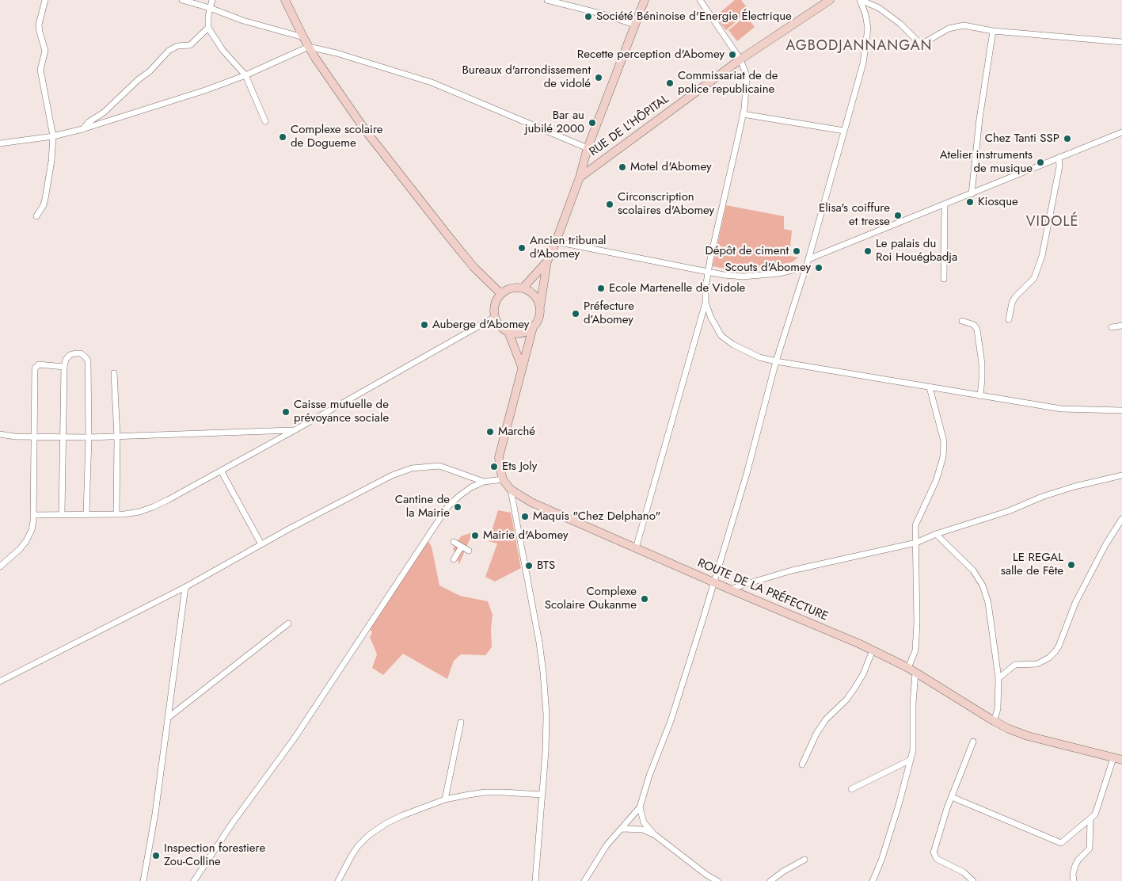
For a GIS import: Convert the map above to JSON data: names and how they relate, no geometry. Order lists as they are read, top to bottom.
{
  "streets": {
    "street": ["RUE DE L'HÔPITAL", "ROUTE DE LA PRÉFECTURE"]
  },
  "districts": ["AGBODJANNANGAN", "VIDOLÉ"],
  "places": [
    "Société Béninoise d'Energie Électrique",
    "Recette perception d'Abomey",
    "Bureaux d'arrondissement de vidolé",
    "Commissariat de de police republicaine",
    "Bar au jubilé 2000",
    "Complexe scolaire de Dogueme",
    "Chez Tanti SSP",
    "Atelier instruments de musique",
    "Motel d'Abomey",
    "Kiosque",
    "Circonscription scolaires d'Abomey",
    "Elisa's coiffure et tresse",
    "Ancien tribunal d'Abomey",
    "Dépôt de ciment",
    "Le palais du Roi Houégbadja",
    "Scouts d'Abomey",
    "Ecole Martenelle de Vidole",
    "Préfecture d’Abomey",
    "Auberge d'Abomey",
    "Caisse mutuelle de prévoyance sociale",
    "Marché",
    "Ets Joly",
    "Cantine de la Mairie",
    "Maquis \"Chez Delphano\"",
    "Mairie d'Abomey",
    "LE REGAL salle de Fête",
    "BTS",
    "Complexe Scolaire Oukanme",
    "Inspection forestiere Zou-Colline"
  ]
}
